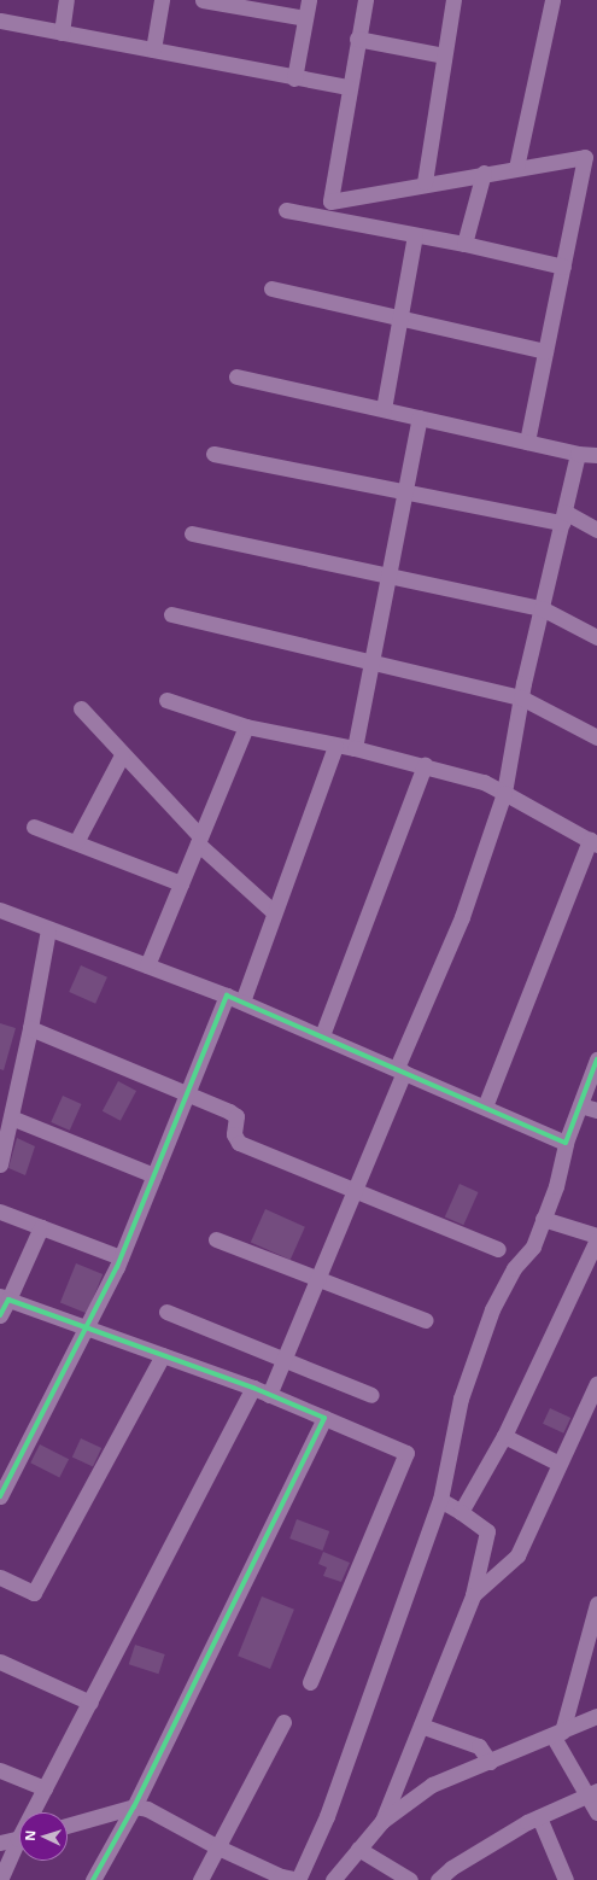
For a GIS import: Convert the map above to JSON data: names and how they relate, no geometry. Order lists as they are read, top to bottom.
{
  "north": "left"
}
